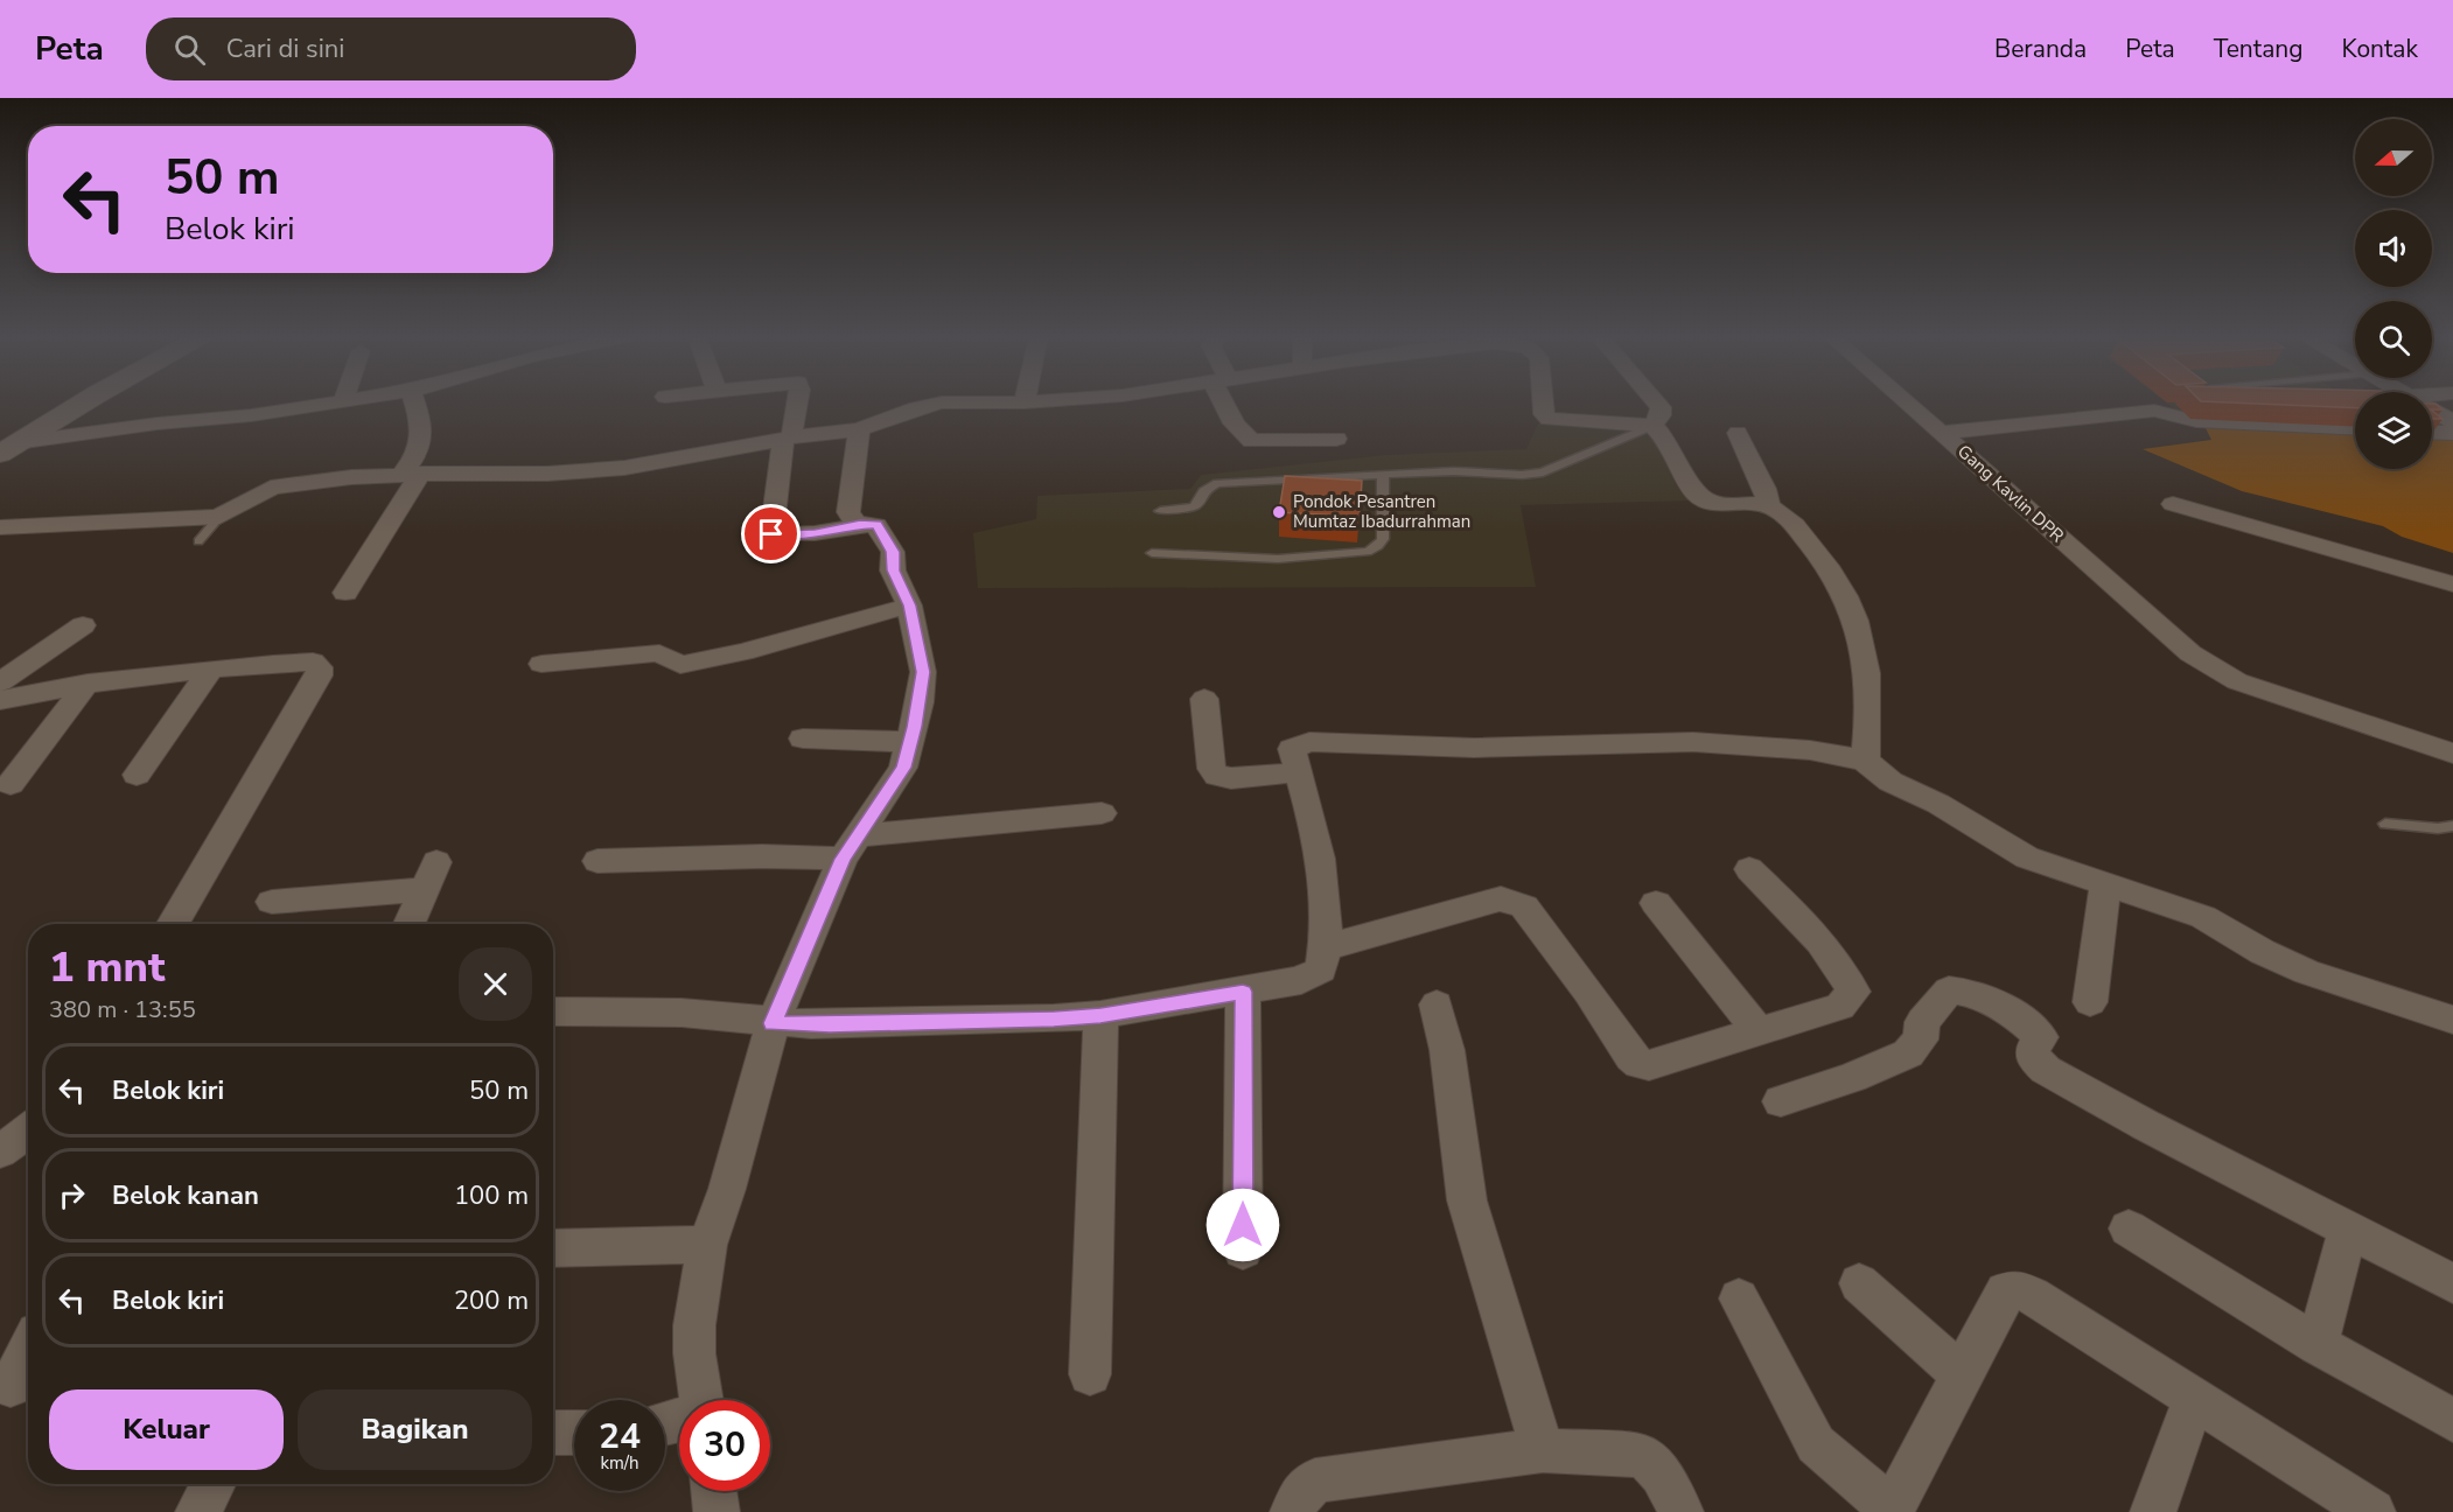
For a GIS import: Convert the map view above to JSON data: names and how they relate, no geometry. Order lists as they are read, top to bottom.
{
  "streets": {
    "street": ["Gang Kavlin DPR"]
  },
  "places": ["Pondok Pesantren Mumtaz Ibadurrahman"],
  "north": "left",
  "page": {
    "header": "Peta",
    "search": "Cari di sini",
    "nav": [
      "Beranda",
      "Peta",
      "Tentang",
      "Kontak"
    ],
    "turn": ["50 m", "Belok kiri"],
    "heading": ["1 mnt", "380 m · 13:55"],
    "list": [
      {
        "name": "Belok kiri",
        "value": "50 m"
      },
      {
        "name": "Belok kanan",
        "value": "100 m"
      },
      {
        "name": "Belok kiri",
        "value": "200 m"
      }
    ],
    "buttons": ["Keluar", "Bagikan"],
    "speed": "24 km/h",
    "limit": "30"
  }
}
